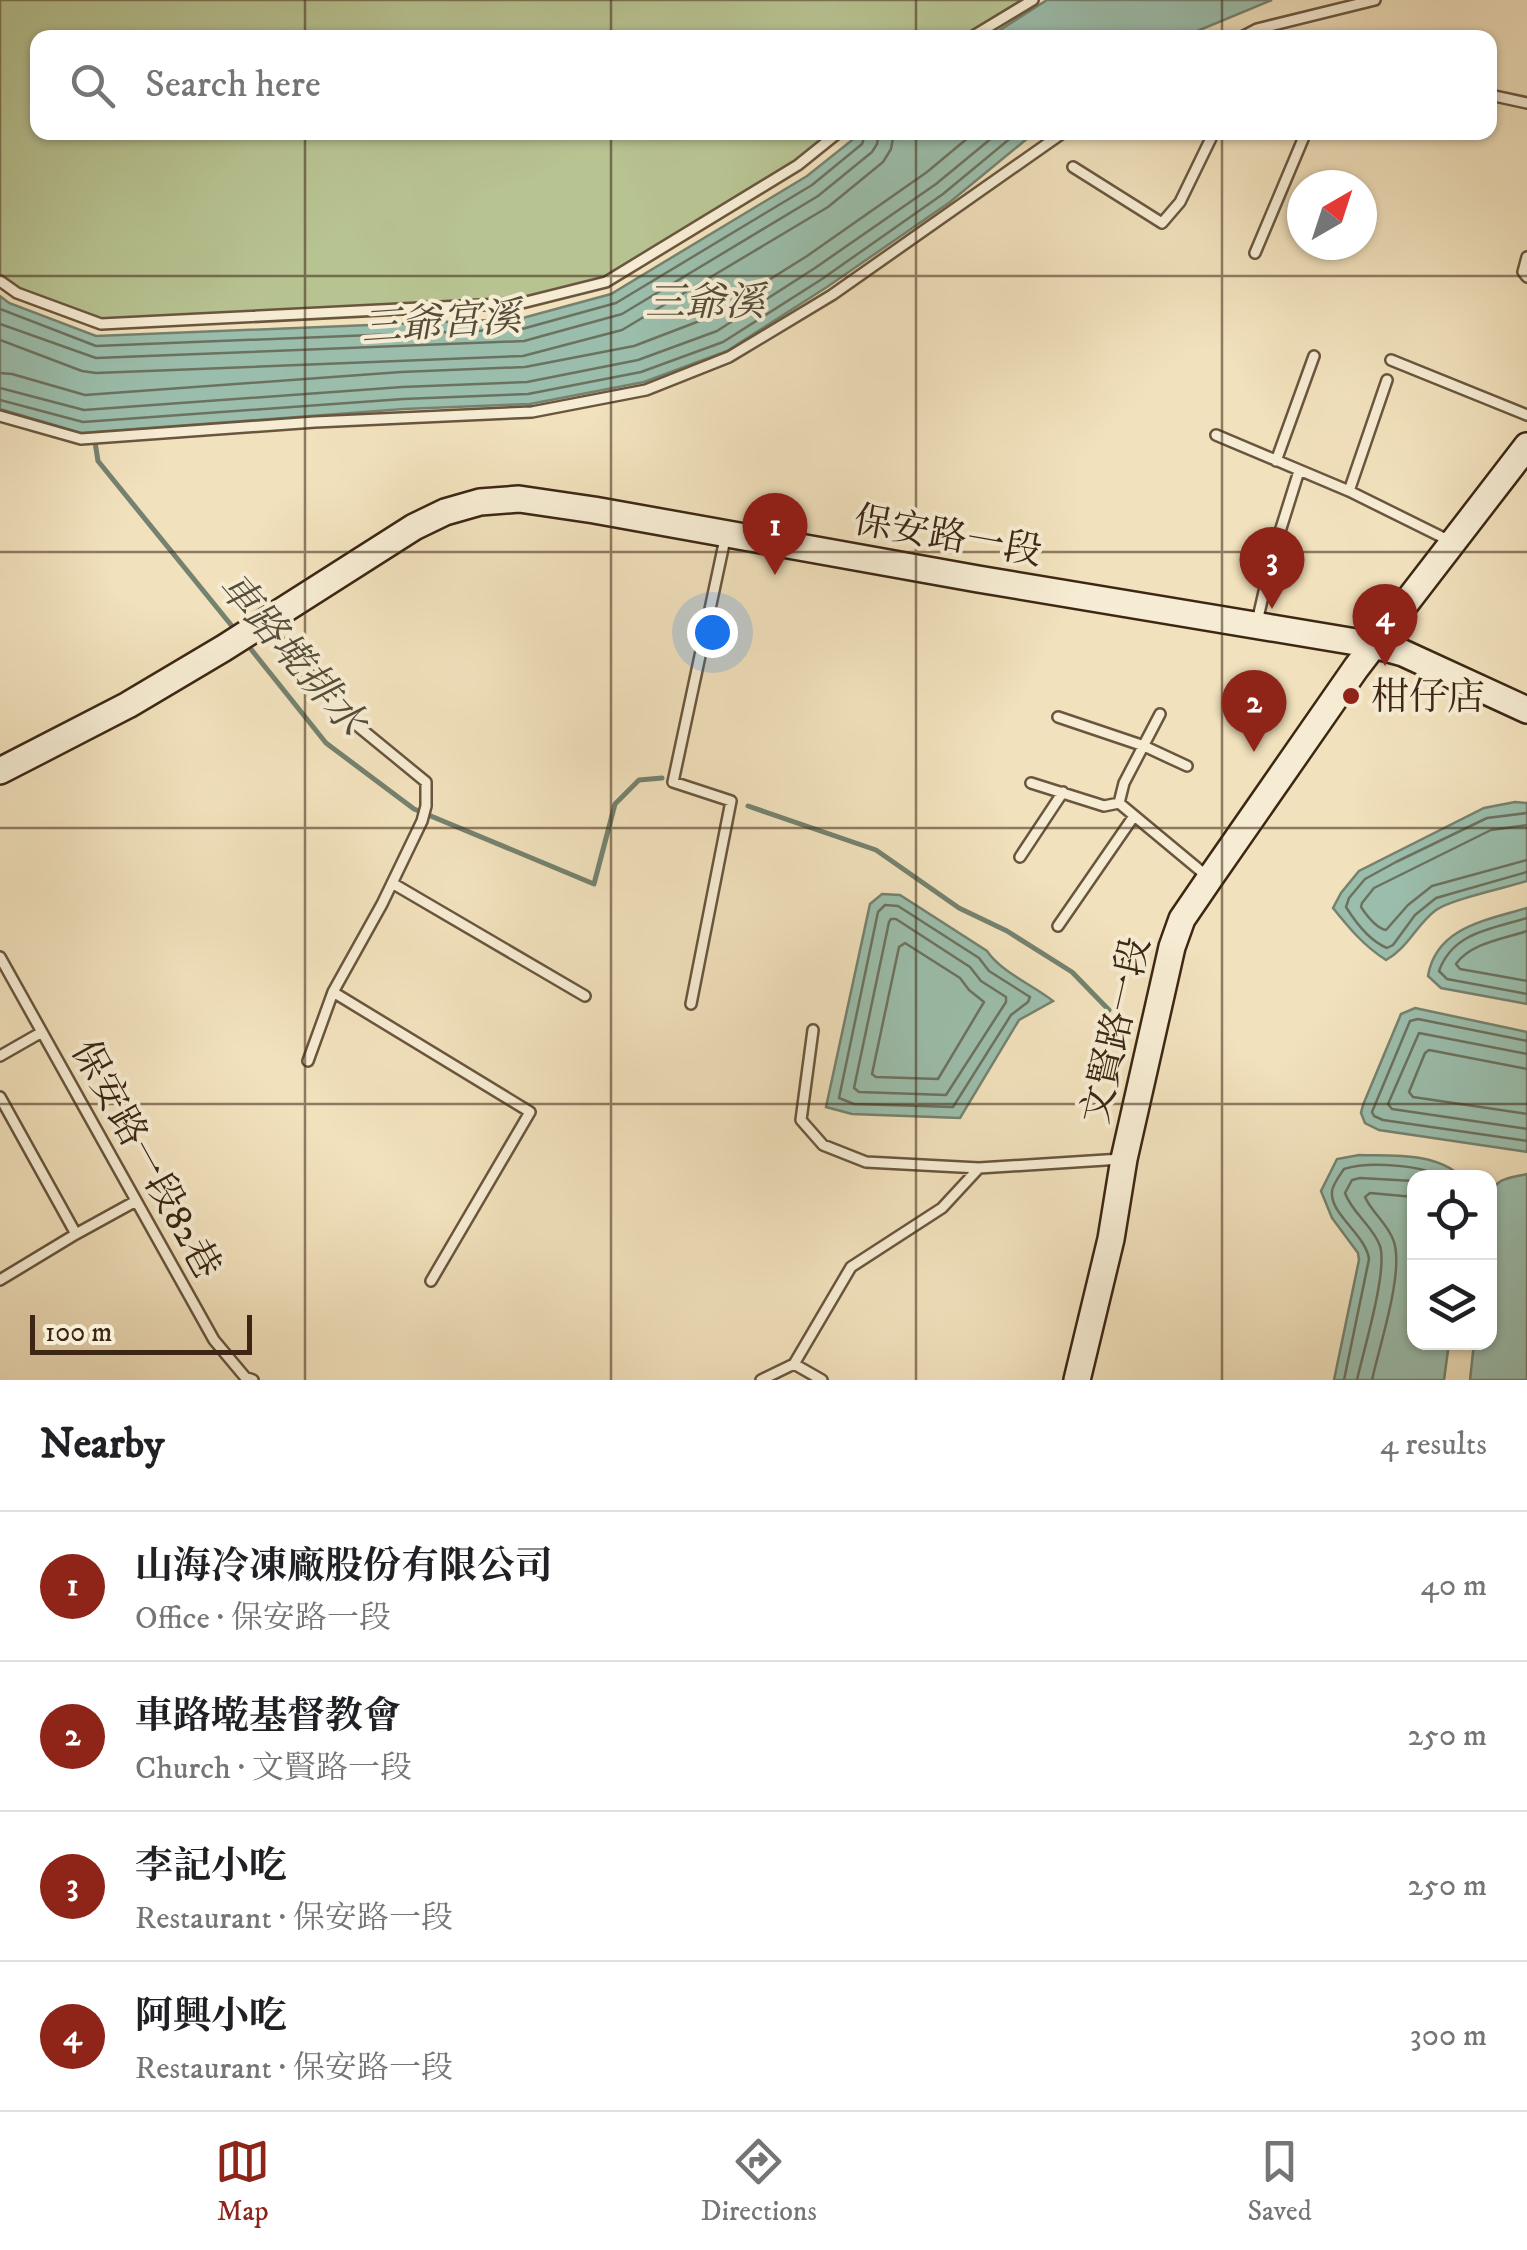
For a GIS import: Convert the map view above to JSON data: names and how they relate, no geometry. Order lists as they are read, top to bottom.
{
  "streets": {
    "street": ["保安路一段", "文賢路一段"],
    "lane": ["保安路一段82巷"]
  },
  "crossings": [
    ["保安路一段", "文賢路一段"]
  ],
  "water": ["三爺溪", "三爺宮溪", "車路墘排水"],
  "places": ["柑仔店"],
  "scale_bar": "100 m",
  "north": "top right",
  "page": {
    "search": "Search here",
    "pins": [
      "1",
      "3",
      "4",
      "2"
    ],
    "scale": "100 m",
    "heading": ["Nearby", "4 results"],
    "list": [
      {
        "mark": "1",
        "name": "山海冷凍廠股份有限公司",
        "note": "Office · 保安路一段",
        "value": "40 m"
      },
      {
        "mark": "2",
        "name": "車路墘基督教會",
        "note": "Church · 文賢路一段",
        "value": "250 m"
      },
      {
        "mark": "3",
        "name": "李記小吃",
        "note": "Restaurant · 保安路一段",
        "value": "250 m"
      },
      {
        "mark": "4",
        "name": "阿興小吃",
        "note": "Restaurant · 保安路一段",
        "value": "300 m"
      }
    ],
    "nav": ["Map", "Directions", "Saved"]
  }
}
